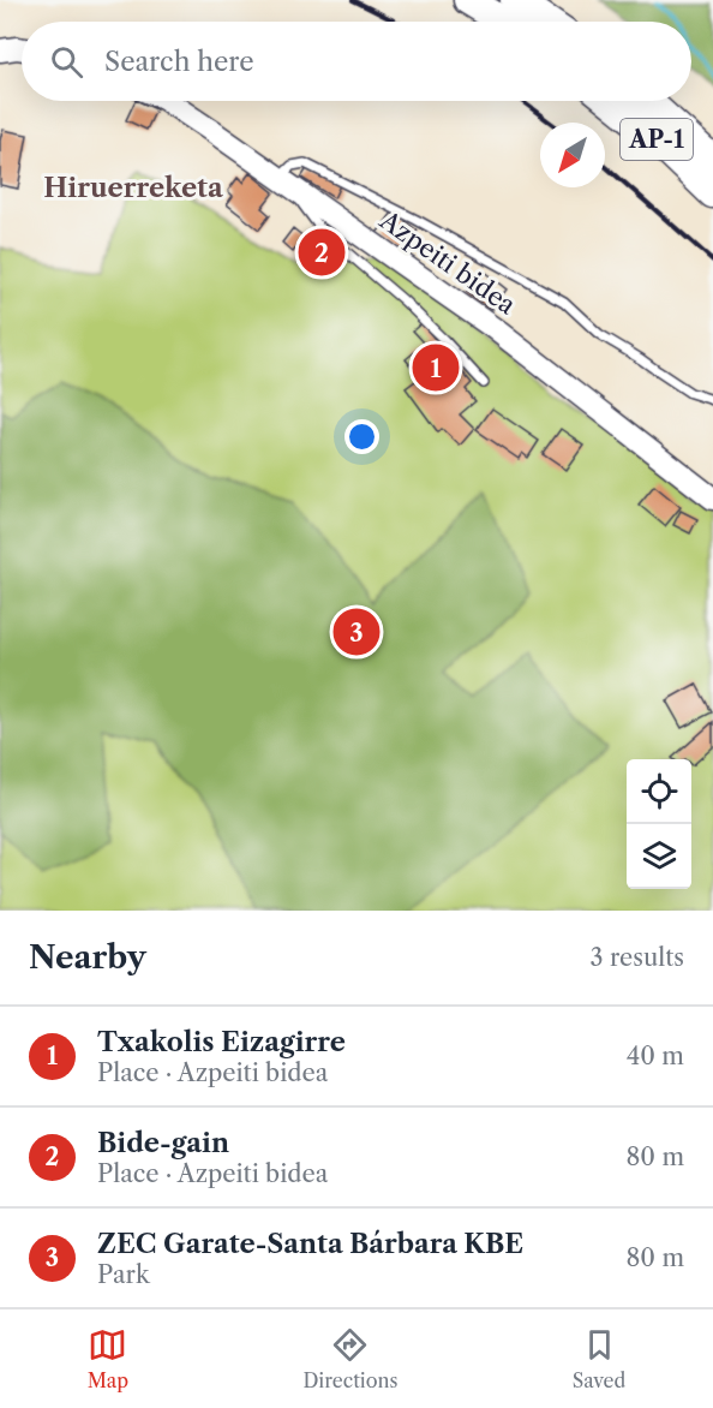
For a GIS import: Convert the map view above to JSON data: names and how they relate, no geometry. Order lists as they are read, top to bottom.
{
  "streets": {
    "highway": ["AP-1"],
    "main road": ["Azpeiti bidea"]
  },
  "districts": ["Hiruerreketa"],
  "north": "bottom left",
  "page": {
    "search": "Search here",
    "pins": ["2", "1", "3"],
    "heading": ["Nearby", "3 results"],
    "list": [
      {
        "mark": "1",
        "name": "Txakolis Eizagirre",
        "note": "Place · Azpeiti bidea",
        "value": "40 m"
      },
      {
        "mark": "2",
        "name": "Bide-gain",
        "note": "Place · Azpeiti bidea",
        "value": "80 m"
      },
      {
        "mark": "3",
        "name": "ZEC Garate-Santa Bárbara KBE",
        "note": "Park",
        "value": "80 m"
      }
    ],
    "nav": ["Map", "Directions", "Saved"]
  }
}
